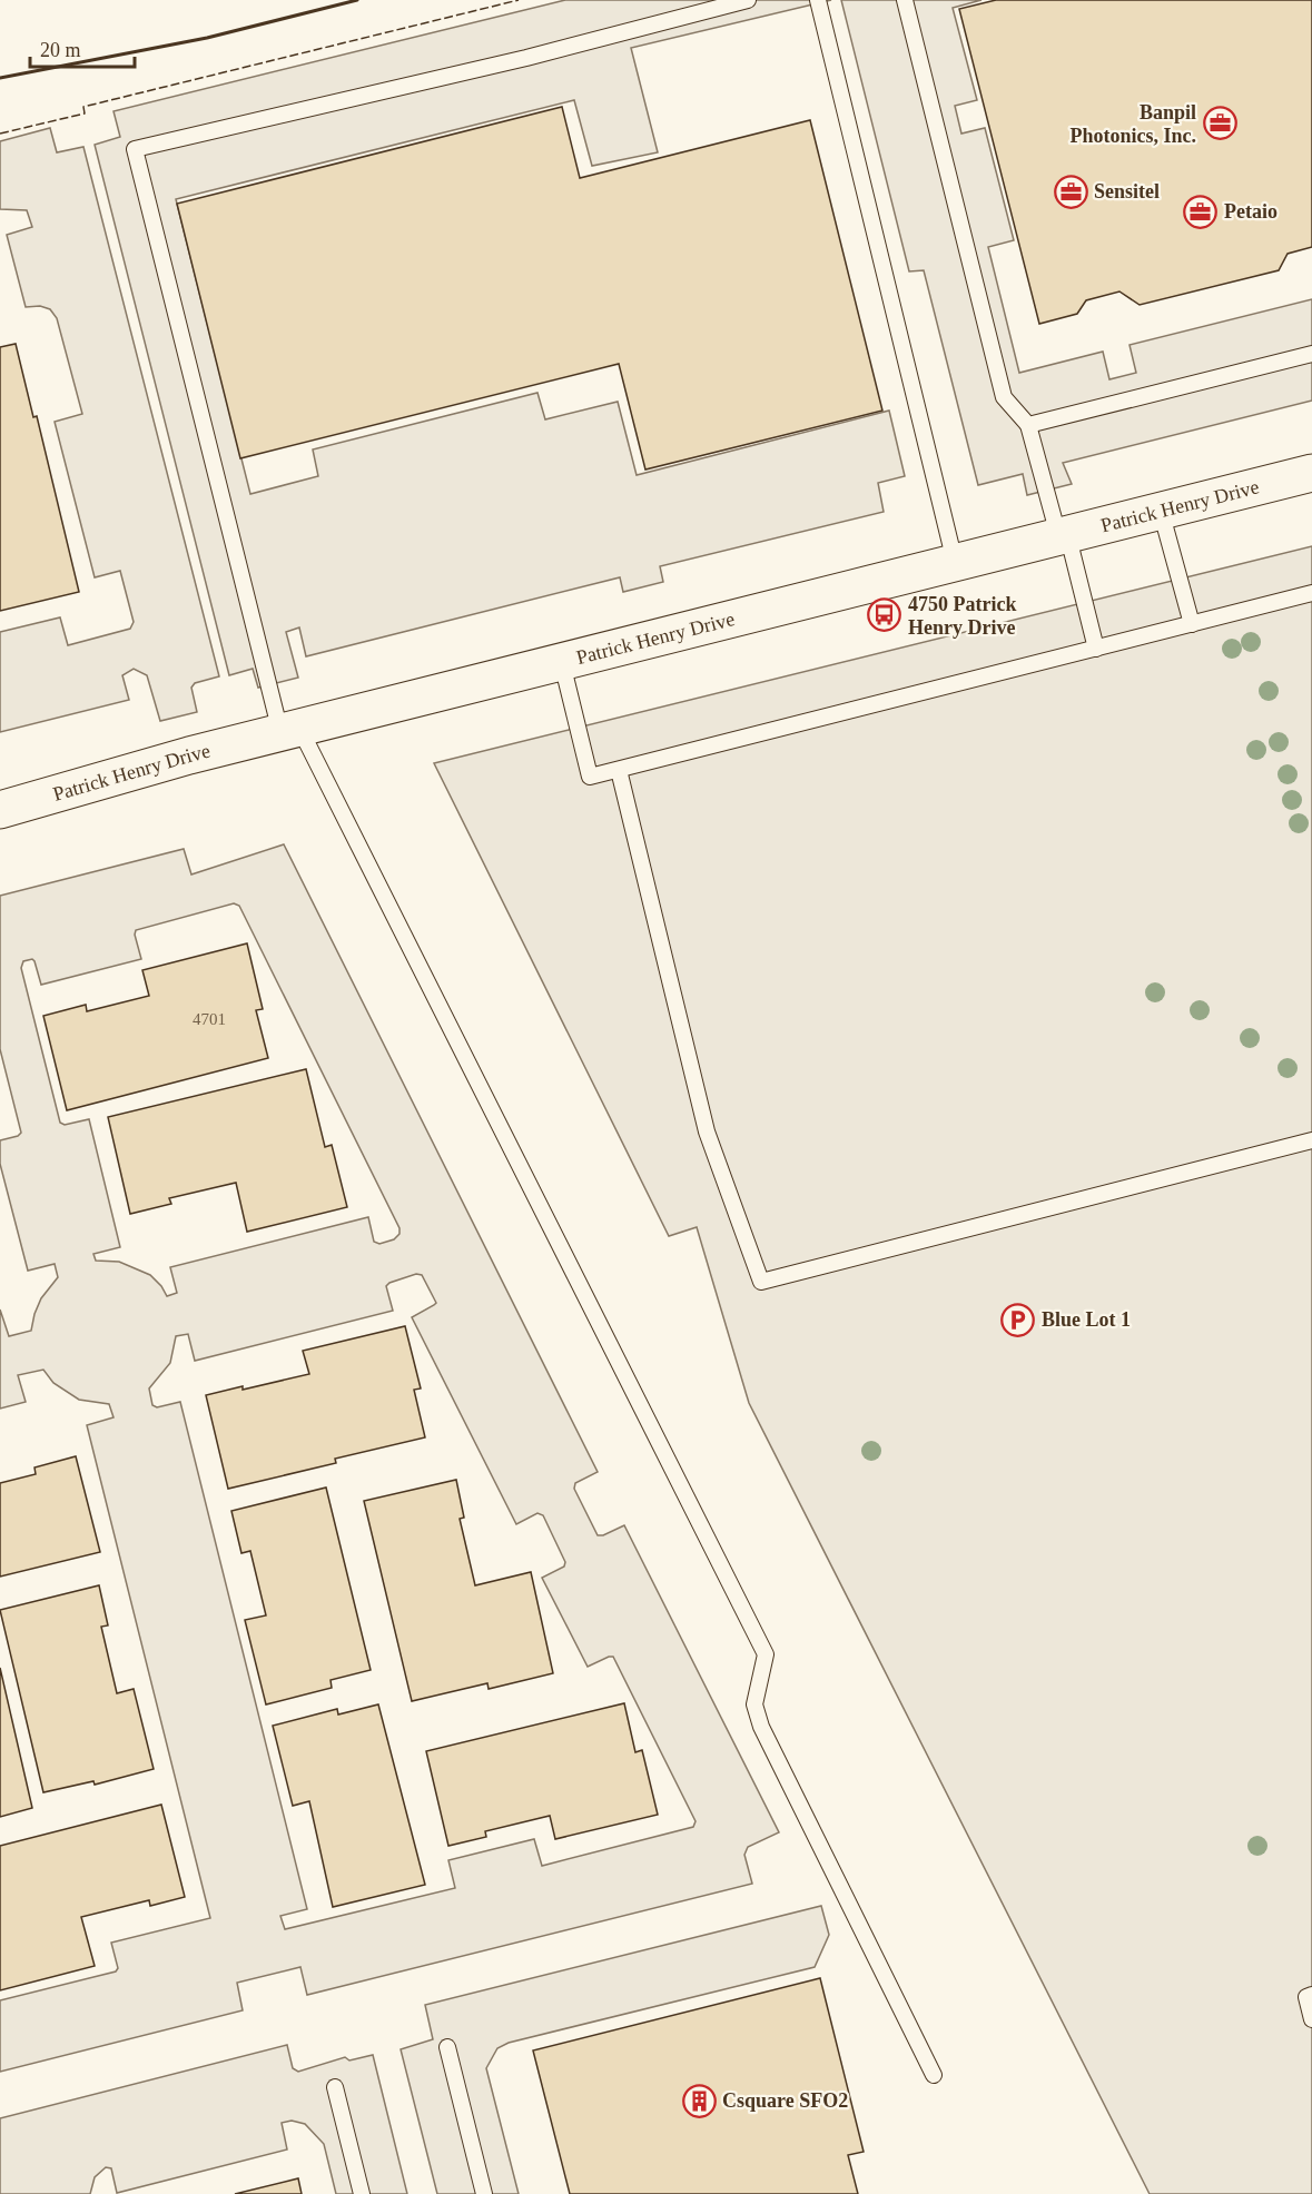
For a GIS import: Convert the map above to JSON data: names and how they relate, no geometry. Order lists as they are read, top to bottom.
{
  "streets": {
    "street": ["Patrick Henry Drive"]
  },
  "places": {
    "office": ["Banpil Photonics, Inc.", "Sensitel", "Petaio"],
    "bus stop": ["4750 Patrick Henry Drive"],
    "parking": ["Blue Lot 1"],
    "building": ["Csquare SFO2"]
  },
  "house_numbers": ["4701"],
  "scale_bar": "20 m"
}
